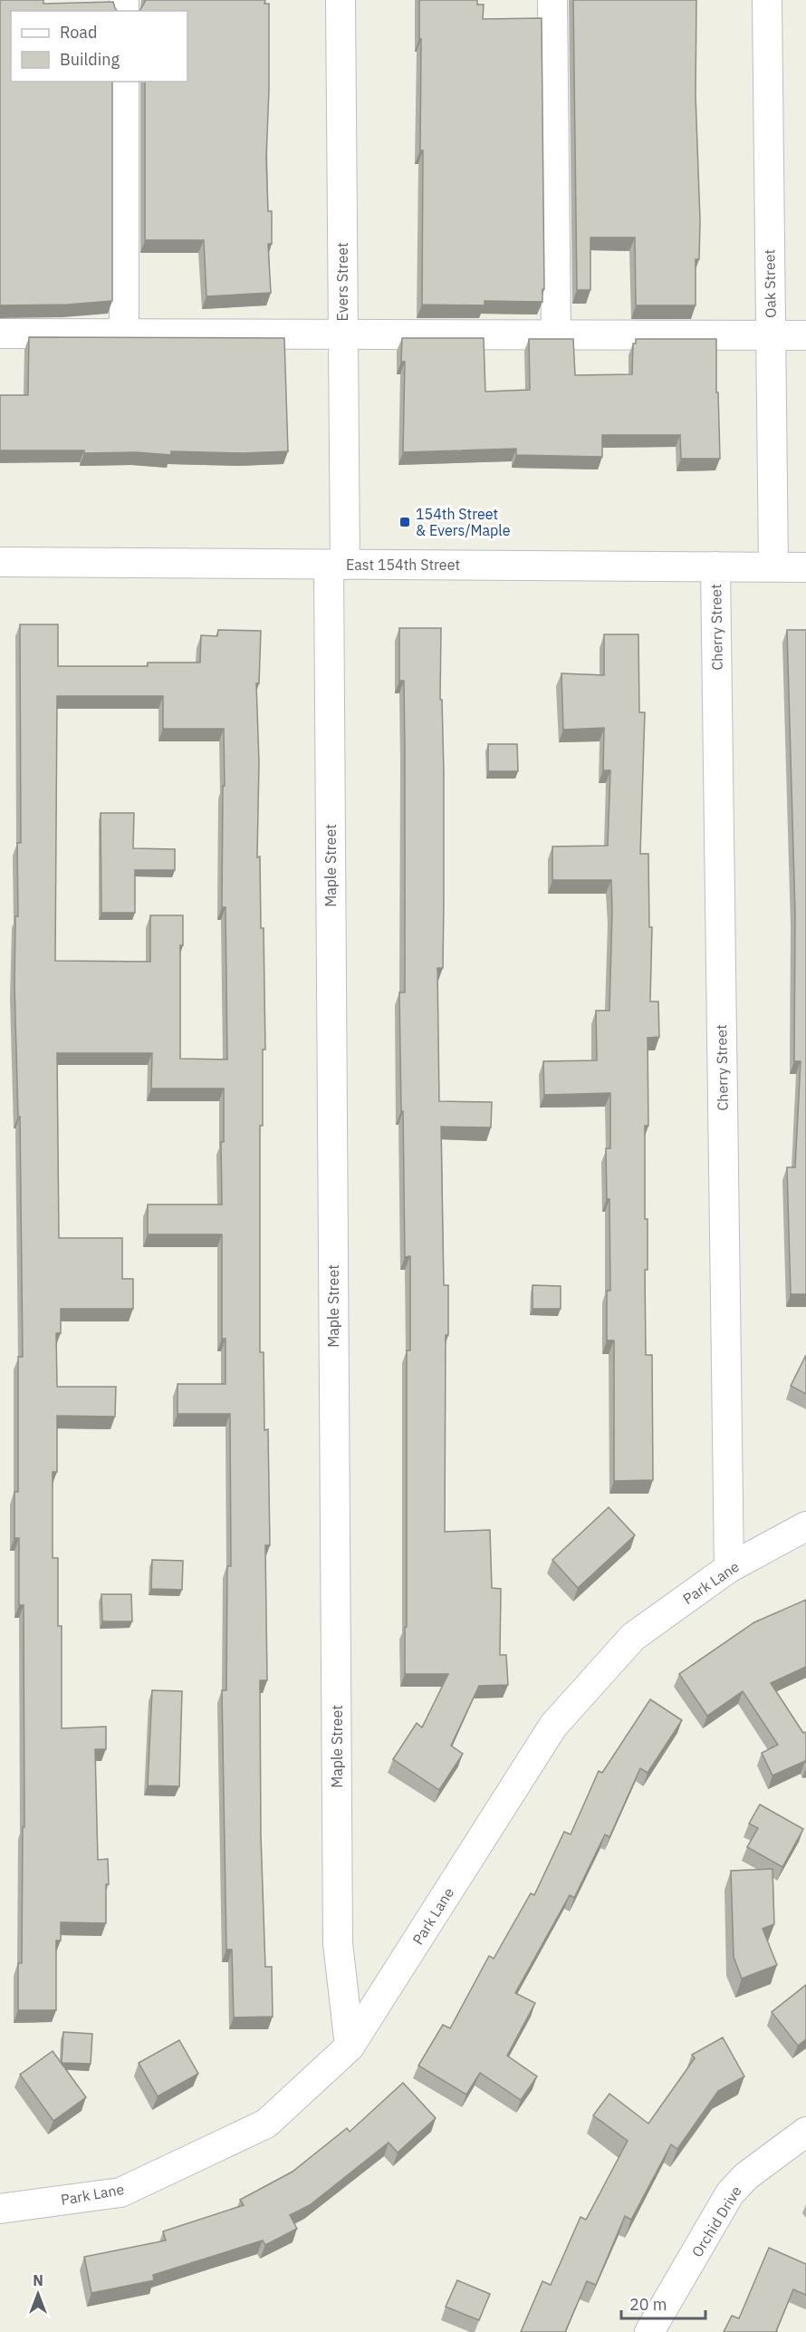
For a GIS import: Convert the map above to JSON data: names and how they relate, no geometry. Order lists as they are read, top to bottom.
{
  "streets": {
    "street": [
      "Evers Street",
      "Oak Street",
      "East 154th Street",
      "Cherry Street",
      "Maple Street",
      "Park Lane",
      "Orchid Drive"
    ]
  },
  "crossings": [
    ["Evers Street", "East 154th Street"],
    ["Evers Street", "Maple Street"],
    ["Oak Street", "East 154th Street"],
    ["East 154th Street", "Cherry Street"],
    ["East 154th Street", "Maple Street"],
    ["Cherry Street", "Park Lane"],
    ["Maple Street", "Park Lane"]
  ],
  "places": {
    "transit": ["154th Street & Evers/Maple"]
  },
  "legend": ["Road", "Building"],
  "scale_bar": "20 m",
  "north": "top"
}
